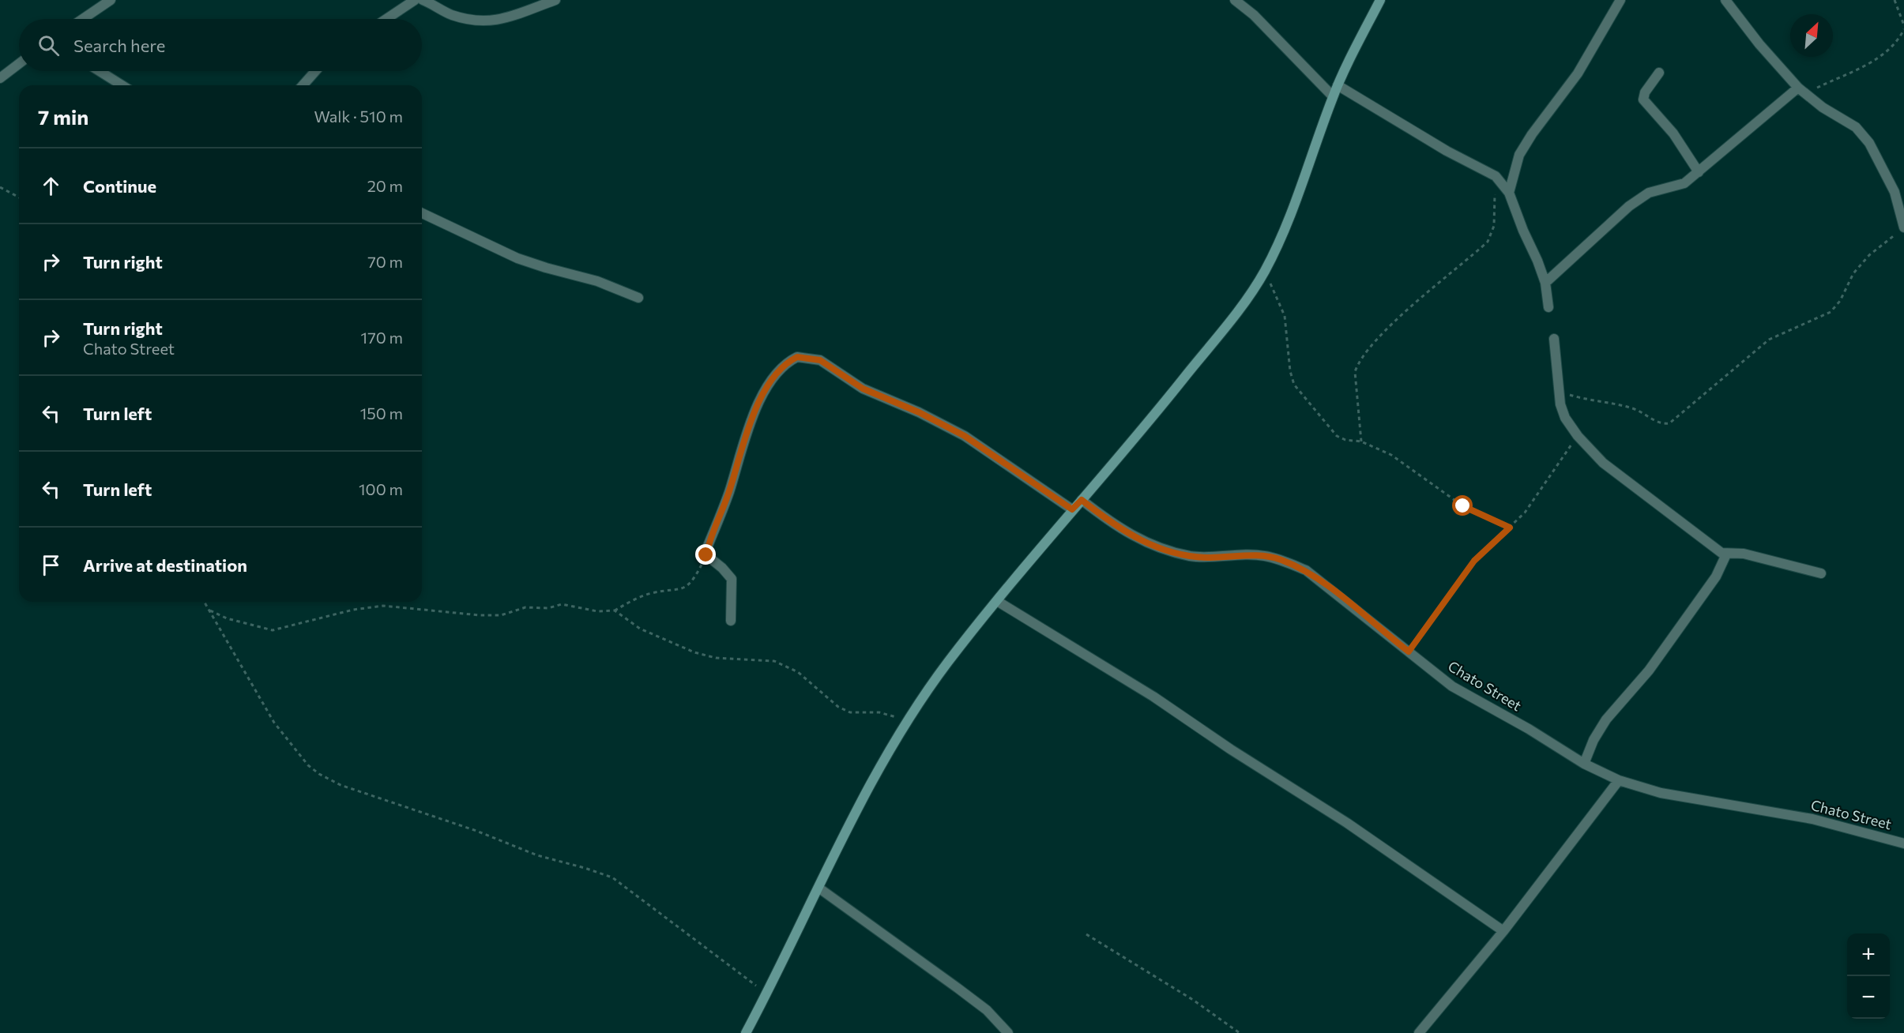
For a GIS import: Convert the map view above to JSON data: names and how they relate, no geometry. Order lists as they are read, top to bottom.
{
  "streets": {
    "street": ["Chato Street"]
  },
  "north": "top right",
  "page": {
    "search": "Search here",
    "heading": ["7 min", "Walk · 510 m"],
    "list": [
      ["Continue", "20 m"],
      ["Turn right", "70 m"],
      ["Turn right", "Chato Street", "170 m"],
      ["Turn left", "150 m"],
      ["Turn left", "100 m"],
      "Arrive at destination"
    ],
    "map_buttons": ["+", "−"]
  }
}
